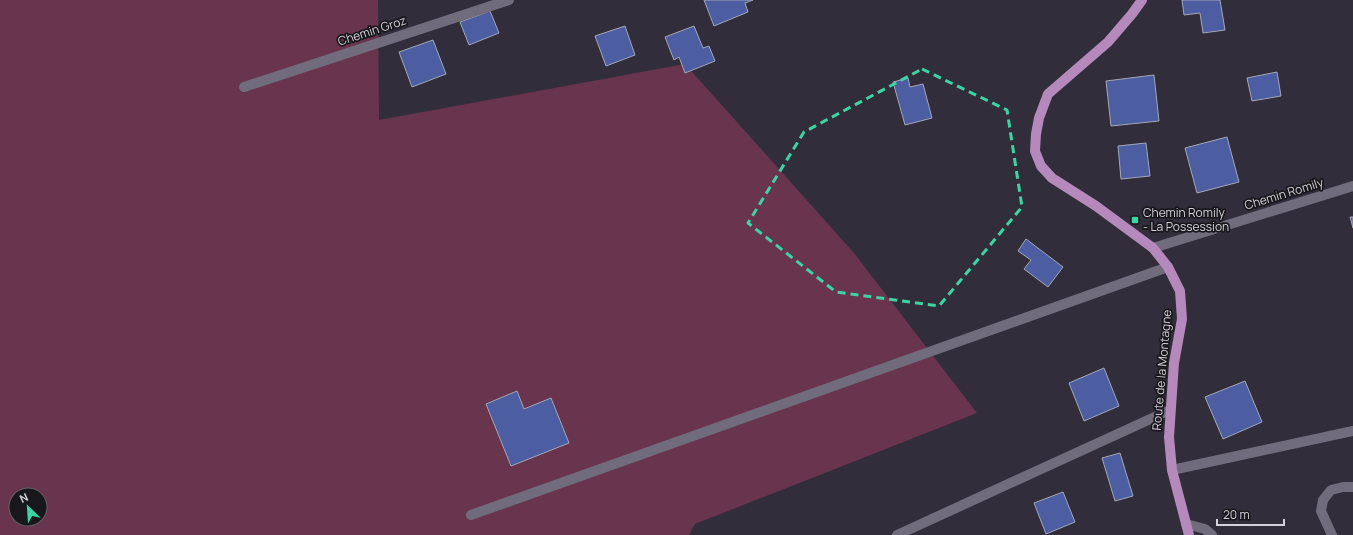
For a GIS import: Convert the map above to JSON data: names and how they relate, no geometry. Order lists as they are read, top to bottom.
{
  "streets": {
    "main road": ["Route de la Montagne"],
    "street": ["Chemin Groz", "Chemin Romily"]
  },
  "crossings": [
    ["Chemin Romily", "Route de la Montagne"]
  ],
  "places": {
    "transit": ["Chemin Romily - La Possession"]
  },
  "scale_bar": "20 m",
  "north": "top left"
}
